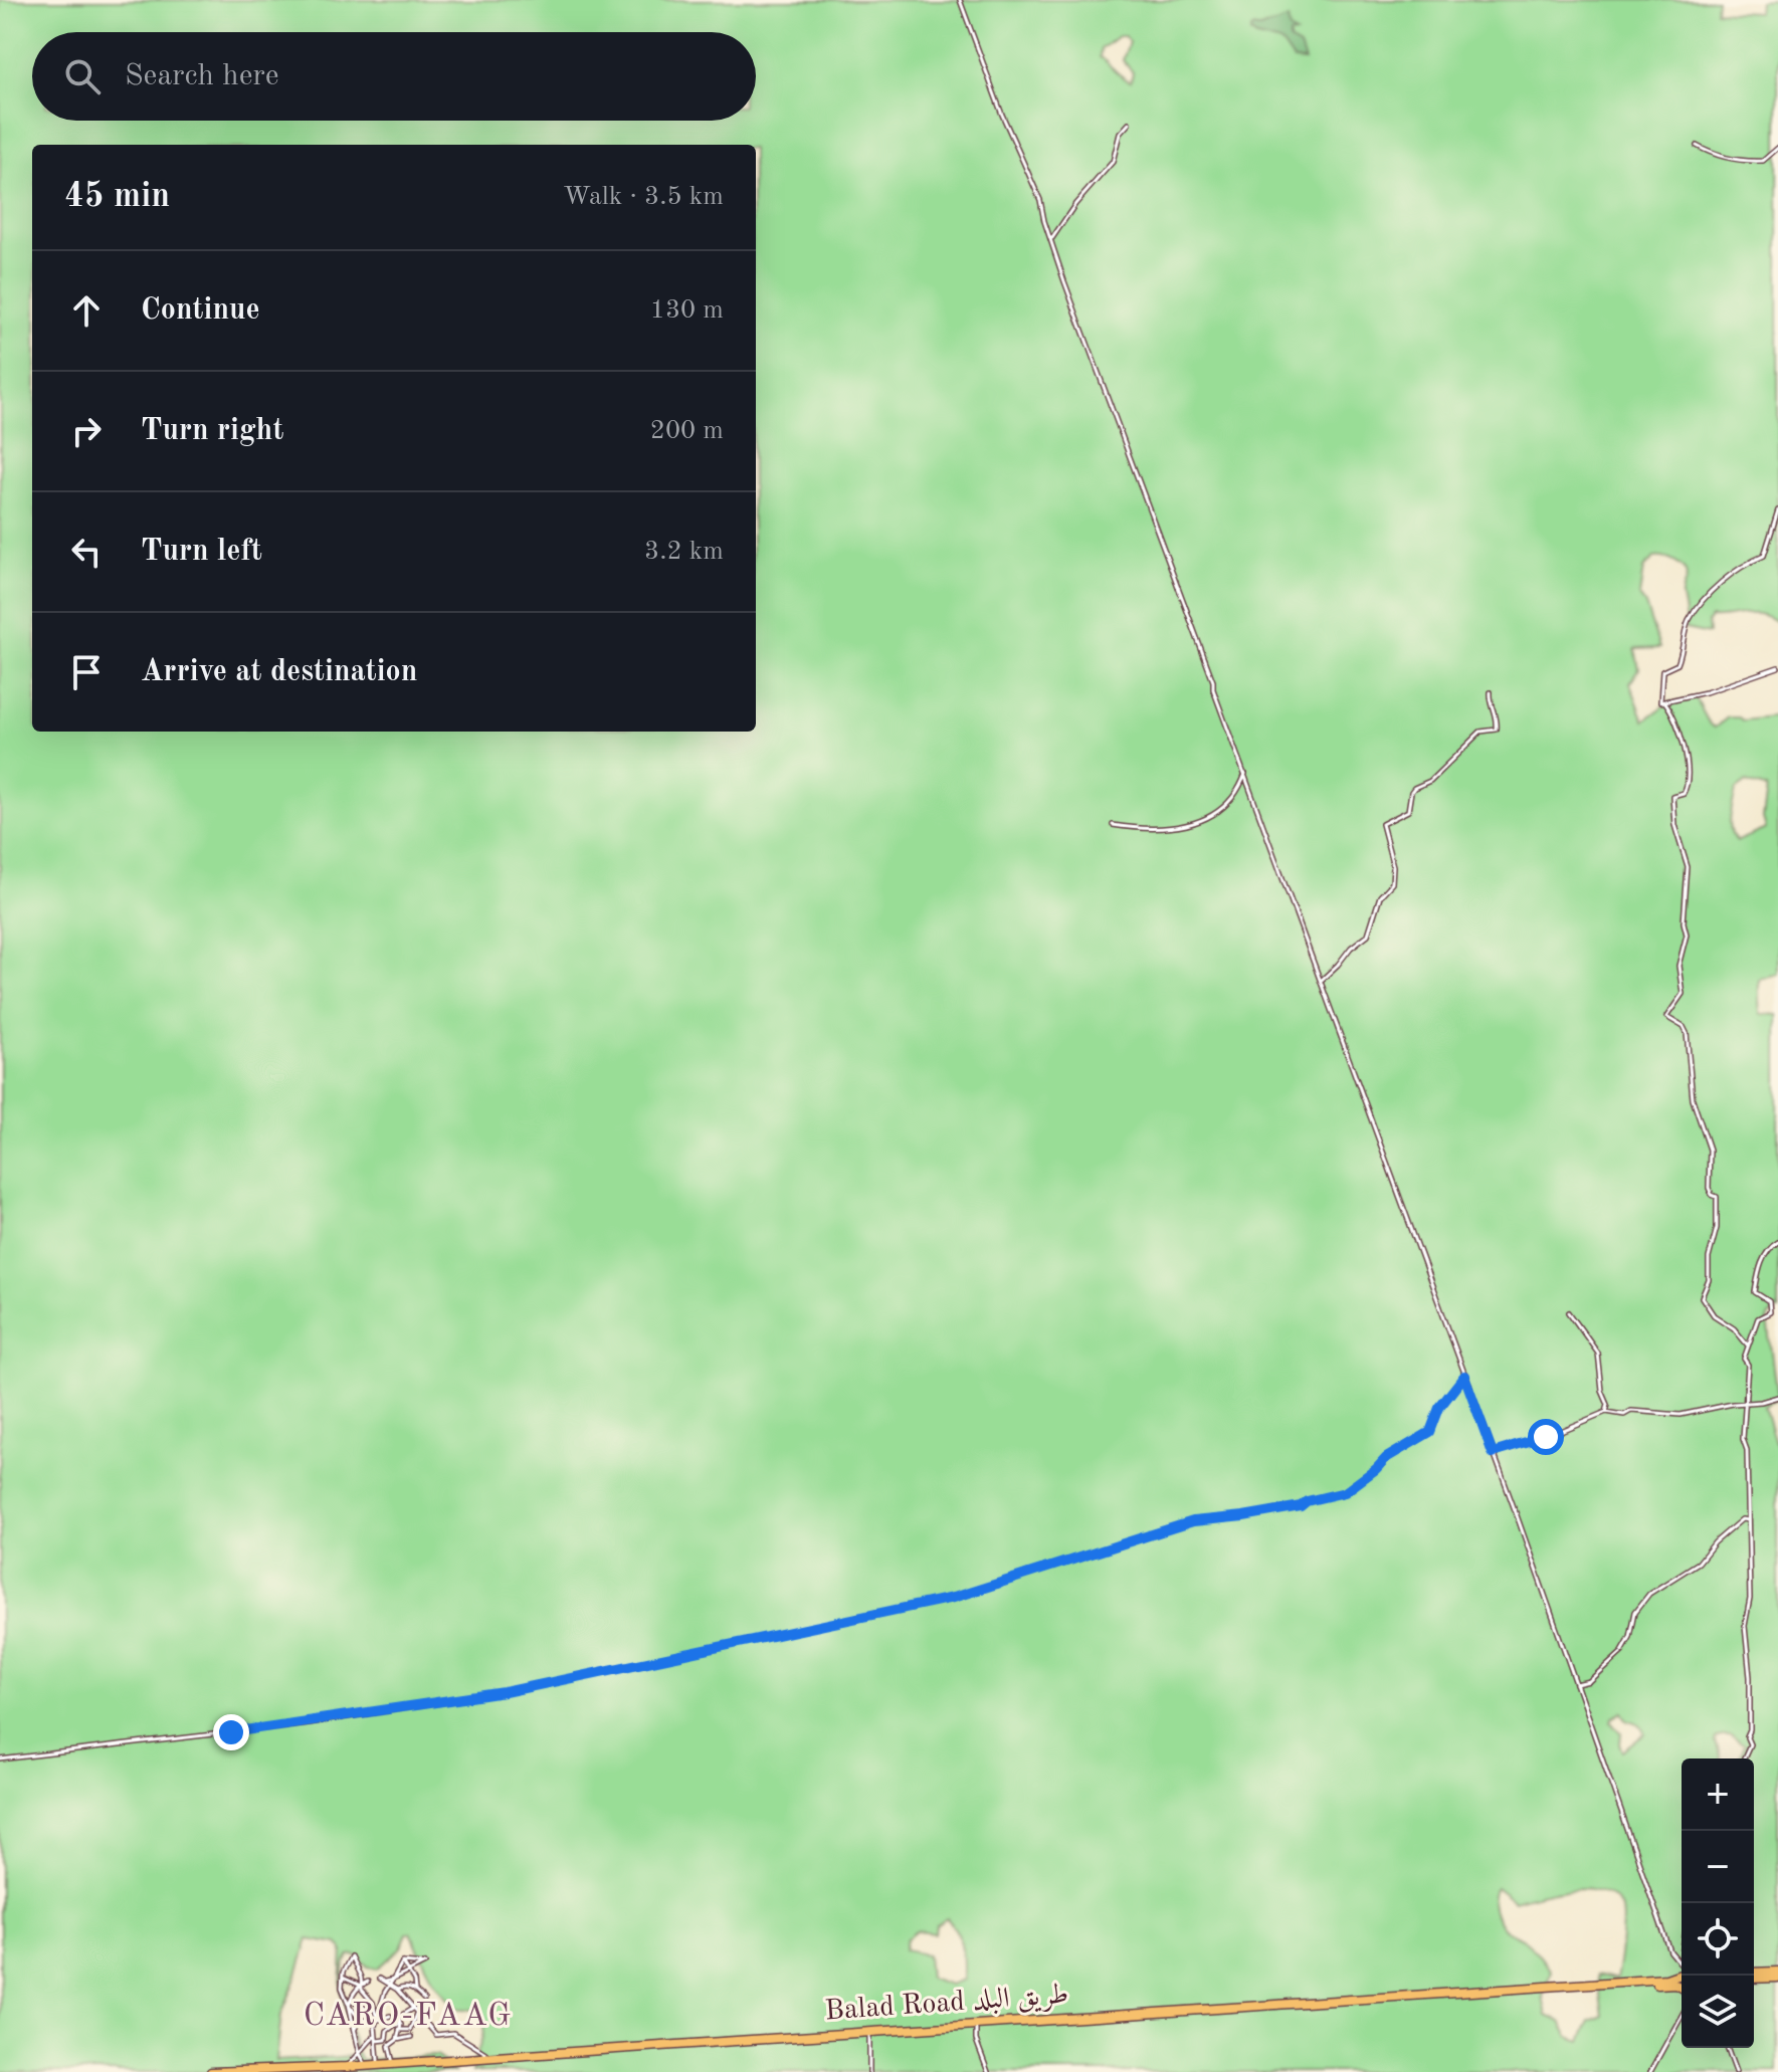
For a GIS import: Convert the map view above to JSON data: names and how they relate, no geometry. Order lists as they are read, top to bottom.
{
  "streets": {
    "highway": ["Balad Road طريق البلد"]
  },
  "districts": ["CARO-FAAG"],
  "page": {
    "search": "Search here",
    "heading": ["45 min", "Walk · 3.5 km"],
    "list": [
      ["Continue", "130 m"],
      ["Turn right", "200 m"],
      ["Turn left", "3.2 km"],
      "Arrive at destination"
    ],
    "map_buttons": ["+", "−"]
  }
}
